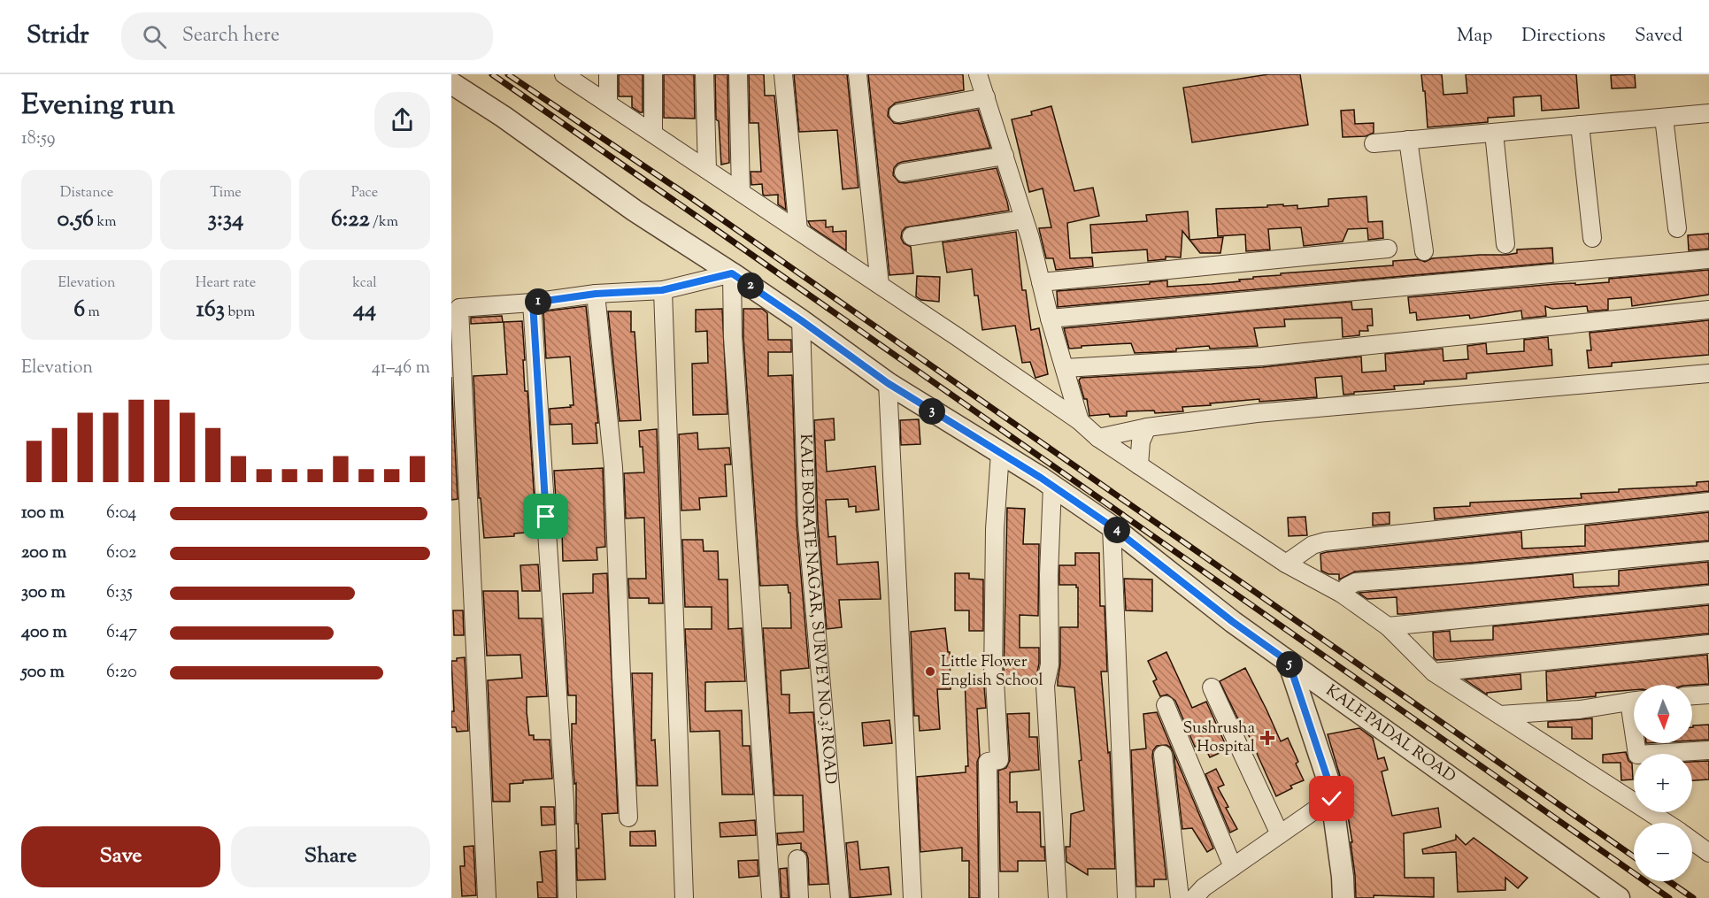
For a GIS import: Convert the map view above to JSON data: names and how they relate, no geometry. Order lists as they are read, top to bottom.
{
  "streets": {
    "street": ["KALE BORATE NAGAR, SURVEY NO.3? ROAD", "KALE PADAL ROAD"]
  },
  "crossings": [
    ["KALE BORATE NAGAR, SURVEY NO.3? ROAD", "KALE PADAL ROAD"]
  ],
  "places": {
    "other": ["Little Flower English School"],
    "health": ["Sushrusha Hospital"]
  },
  "north": "bottom",
  "page": {
    "header": "Stridr",
    "search": "Search here",
    "nav": ["Map", "Directions", "Saved"],
    "heading": ["Evening run", "18:59"],
    "stats": [
      ["Distance", "0.56 km"],
      ["Time", "3:34"],
      ["Pace", "6:22 /km"],
      ["Elevation", "6 m"],
      ["Heart rate", "163 bpm"],
      ["kcal", "44"]
    ],
    "pins": [
      "2",
      "1",
      "3",
      "4",
      "5"
    ],
    "chart": ["Elevation", "41–46 m"],
    "list": [
      {
        "name": "100 m",
        "note": "6:04"
      },
      {
        "name": "200 m",
        "note": "6:02"
      },
      {
        "name": "300 m",
        "note": "6:35"
      },
      {
        "name": "400 m",
        "note": "6:47"
      },
      {
        "name": "500 m",
        "note": "6:20"
      }
    ],
    "map_buttons": ["+", "−"],
    "buttons": ["Save", "Share"]
  }
}
